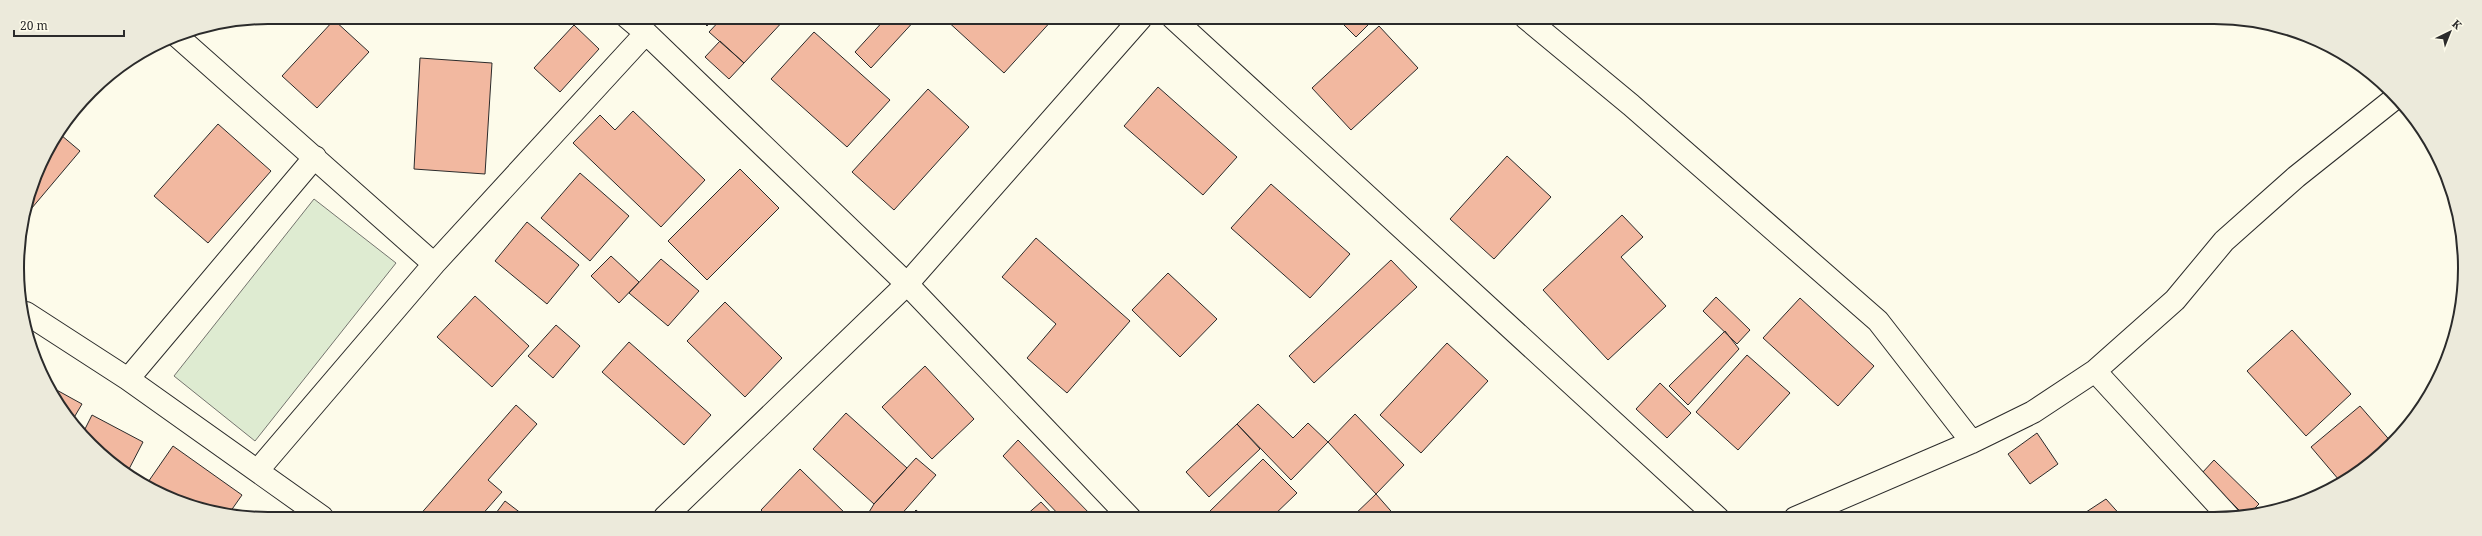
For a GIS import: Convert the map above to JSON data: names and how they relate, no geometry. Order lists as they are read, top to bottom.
{
  "scale_bar": "20 m",
  "north": "top right"
}
